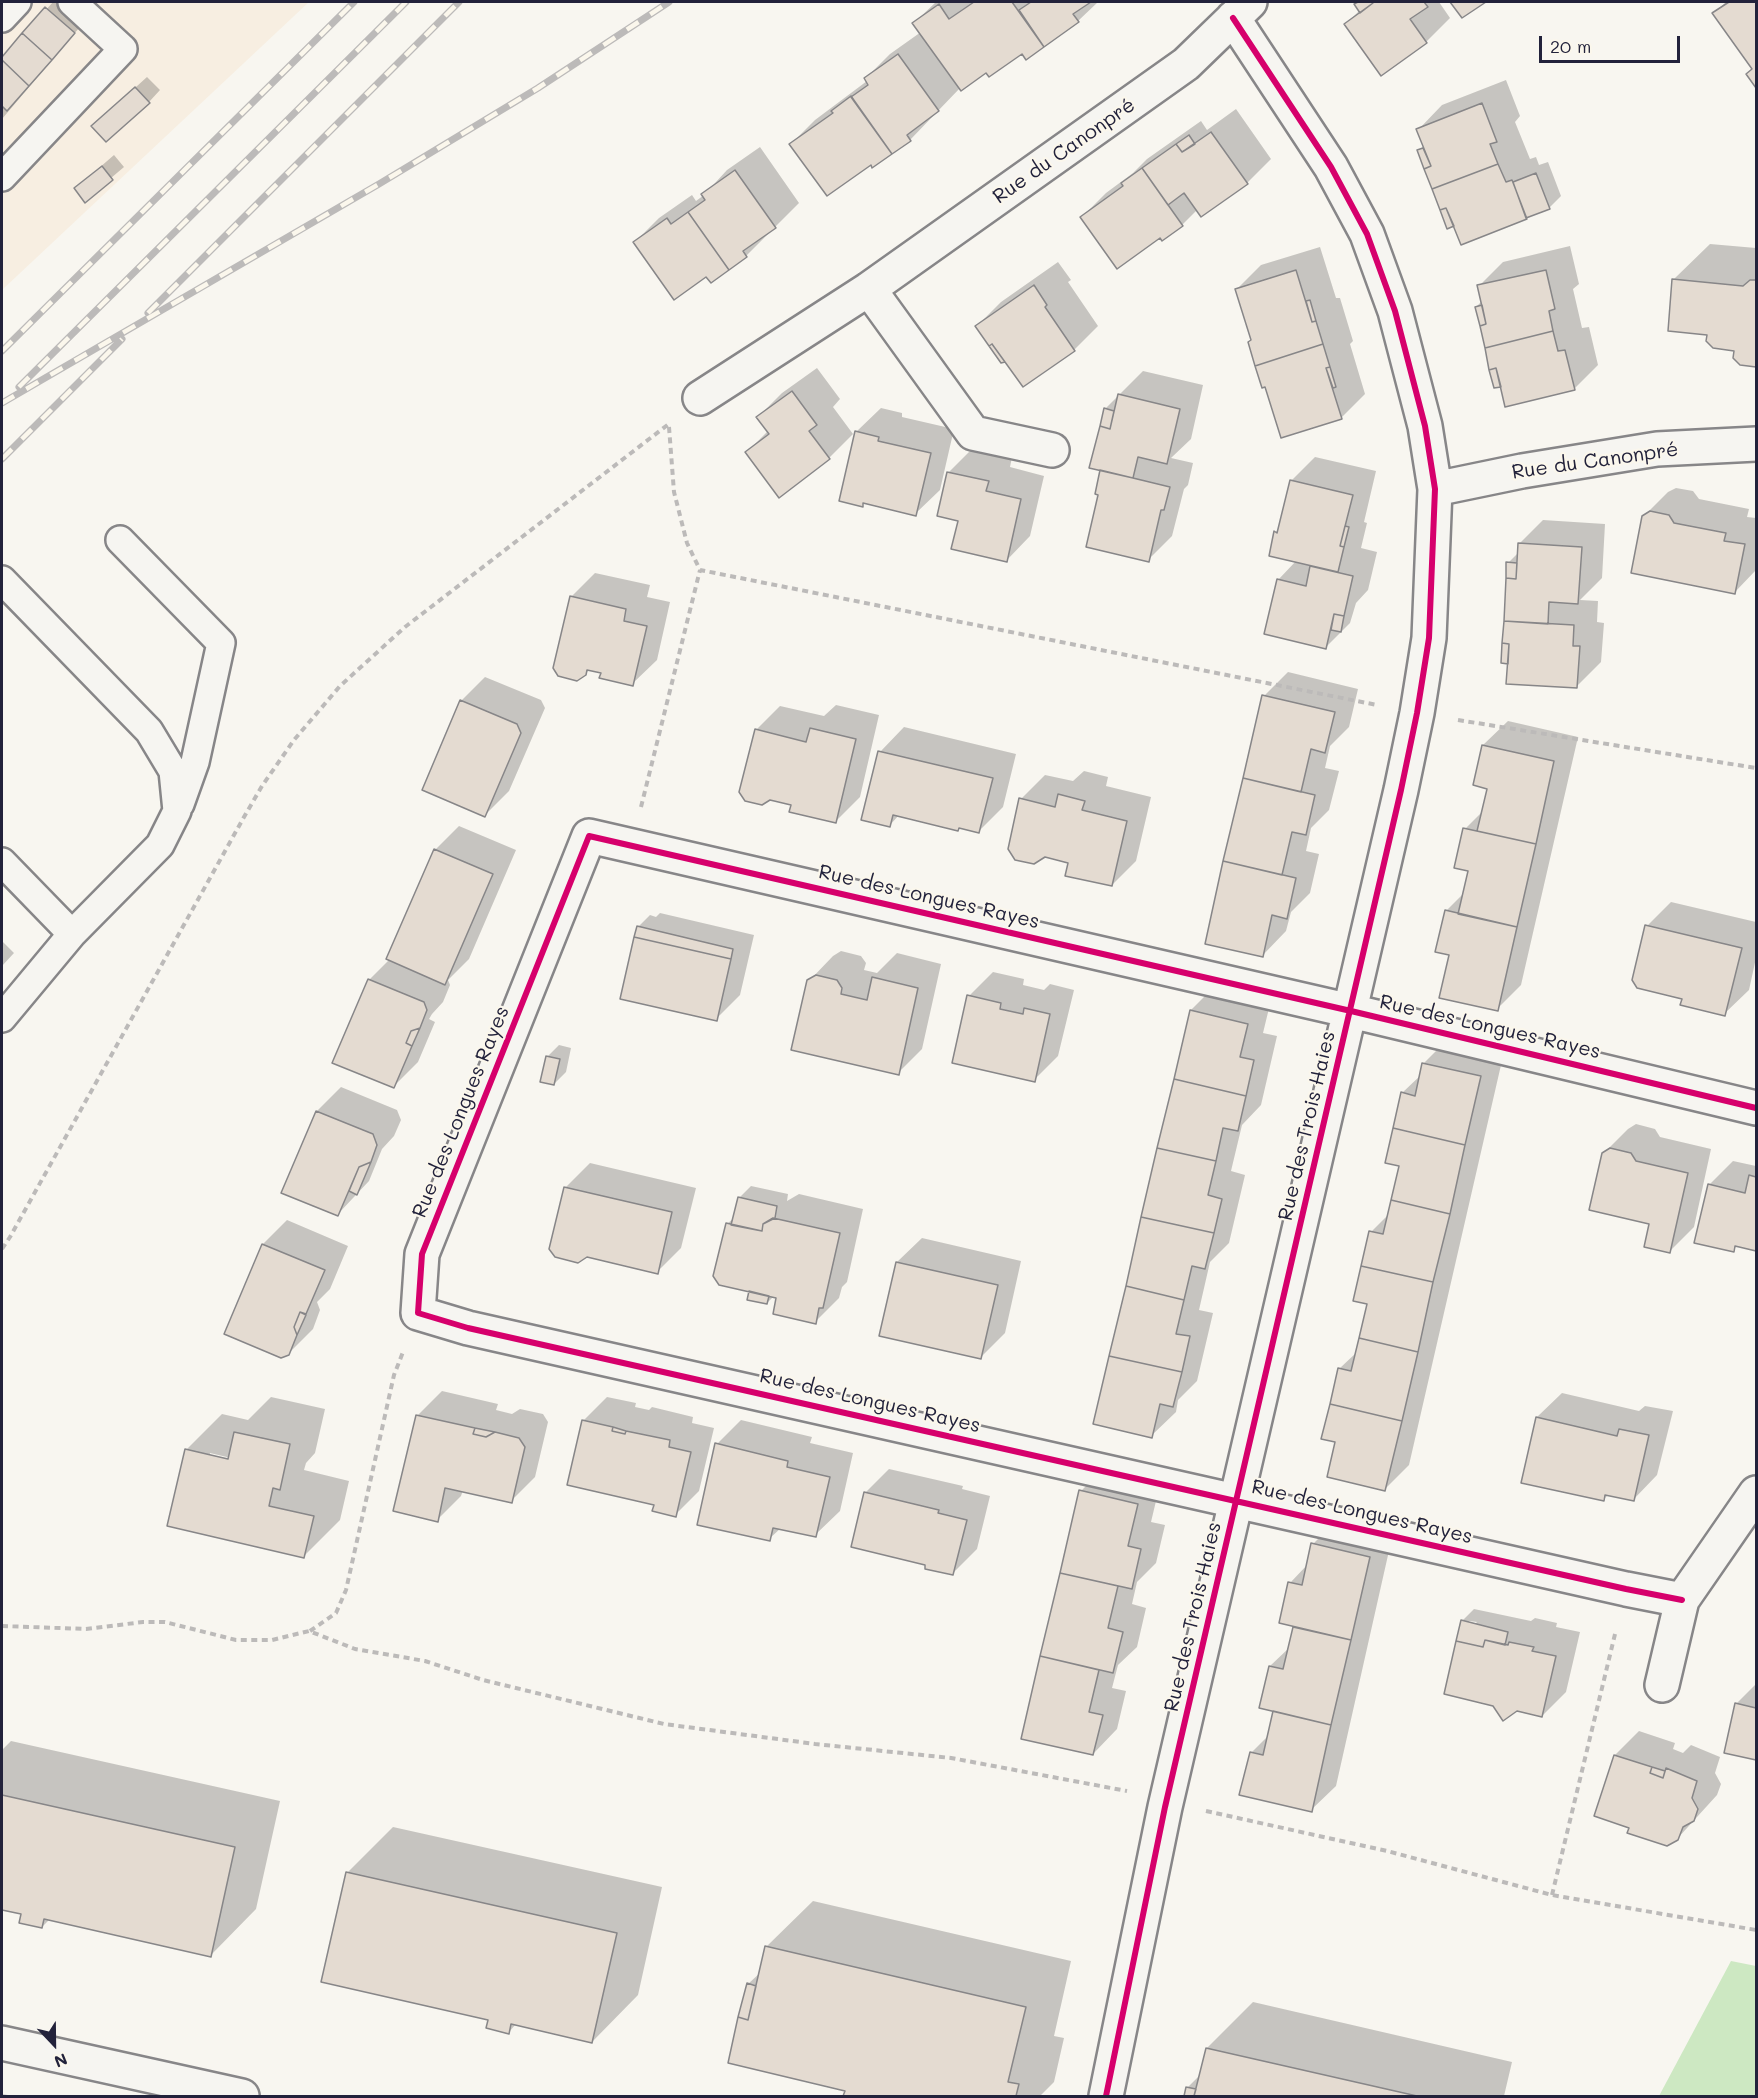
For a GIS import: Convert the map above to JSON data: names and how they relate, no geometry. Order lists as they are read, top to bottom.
{
  "streets": {
    "street": ["Rue du Canonpré", "Rue des Longues Rayes", "Rue des Trois Haies"]
  },
  "crossings": [
    ["Rue du Canonpré", "Rue des Trois Haies"],
    ["Rue des Longues Rayes", "Rue des Trois Haies"]
  ],
  "scale_bar": "20 m",
  "north": "bottom"
}
